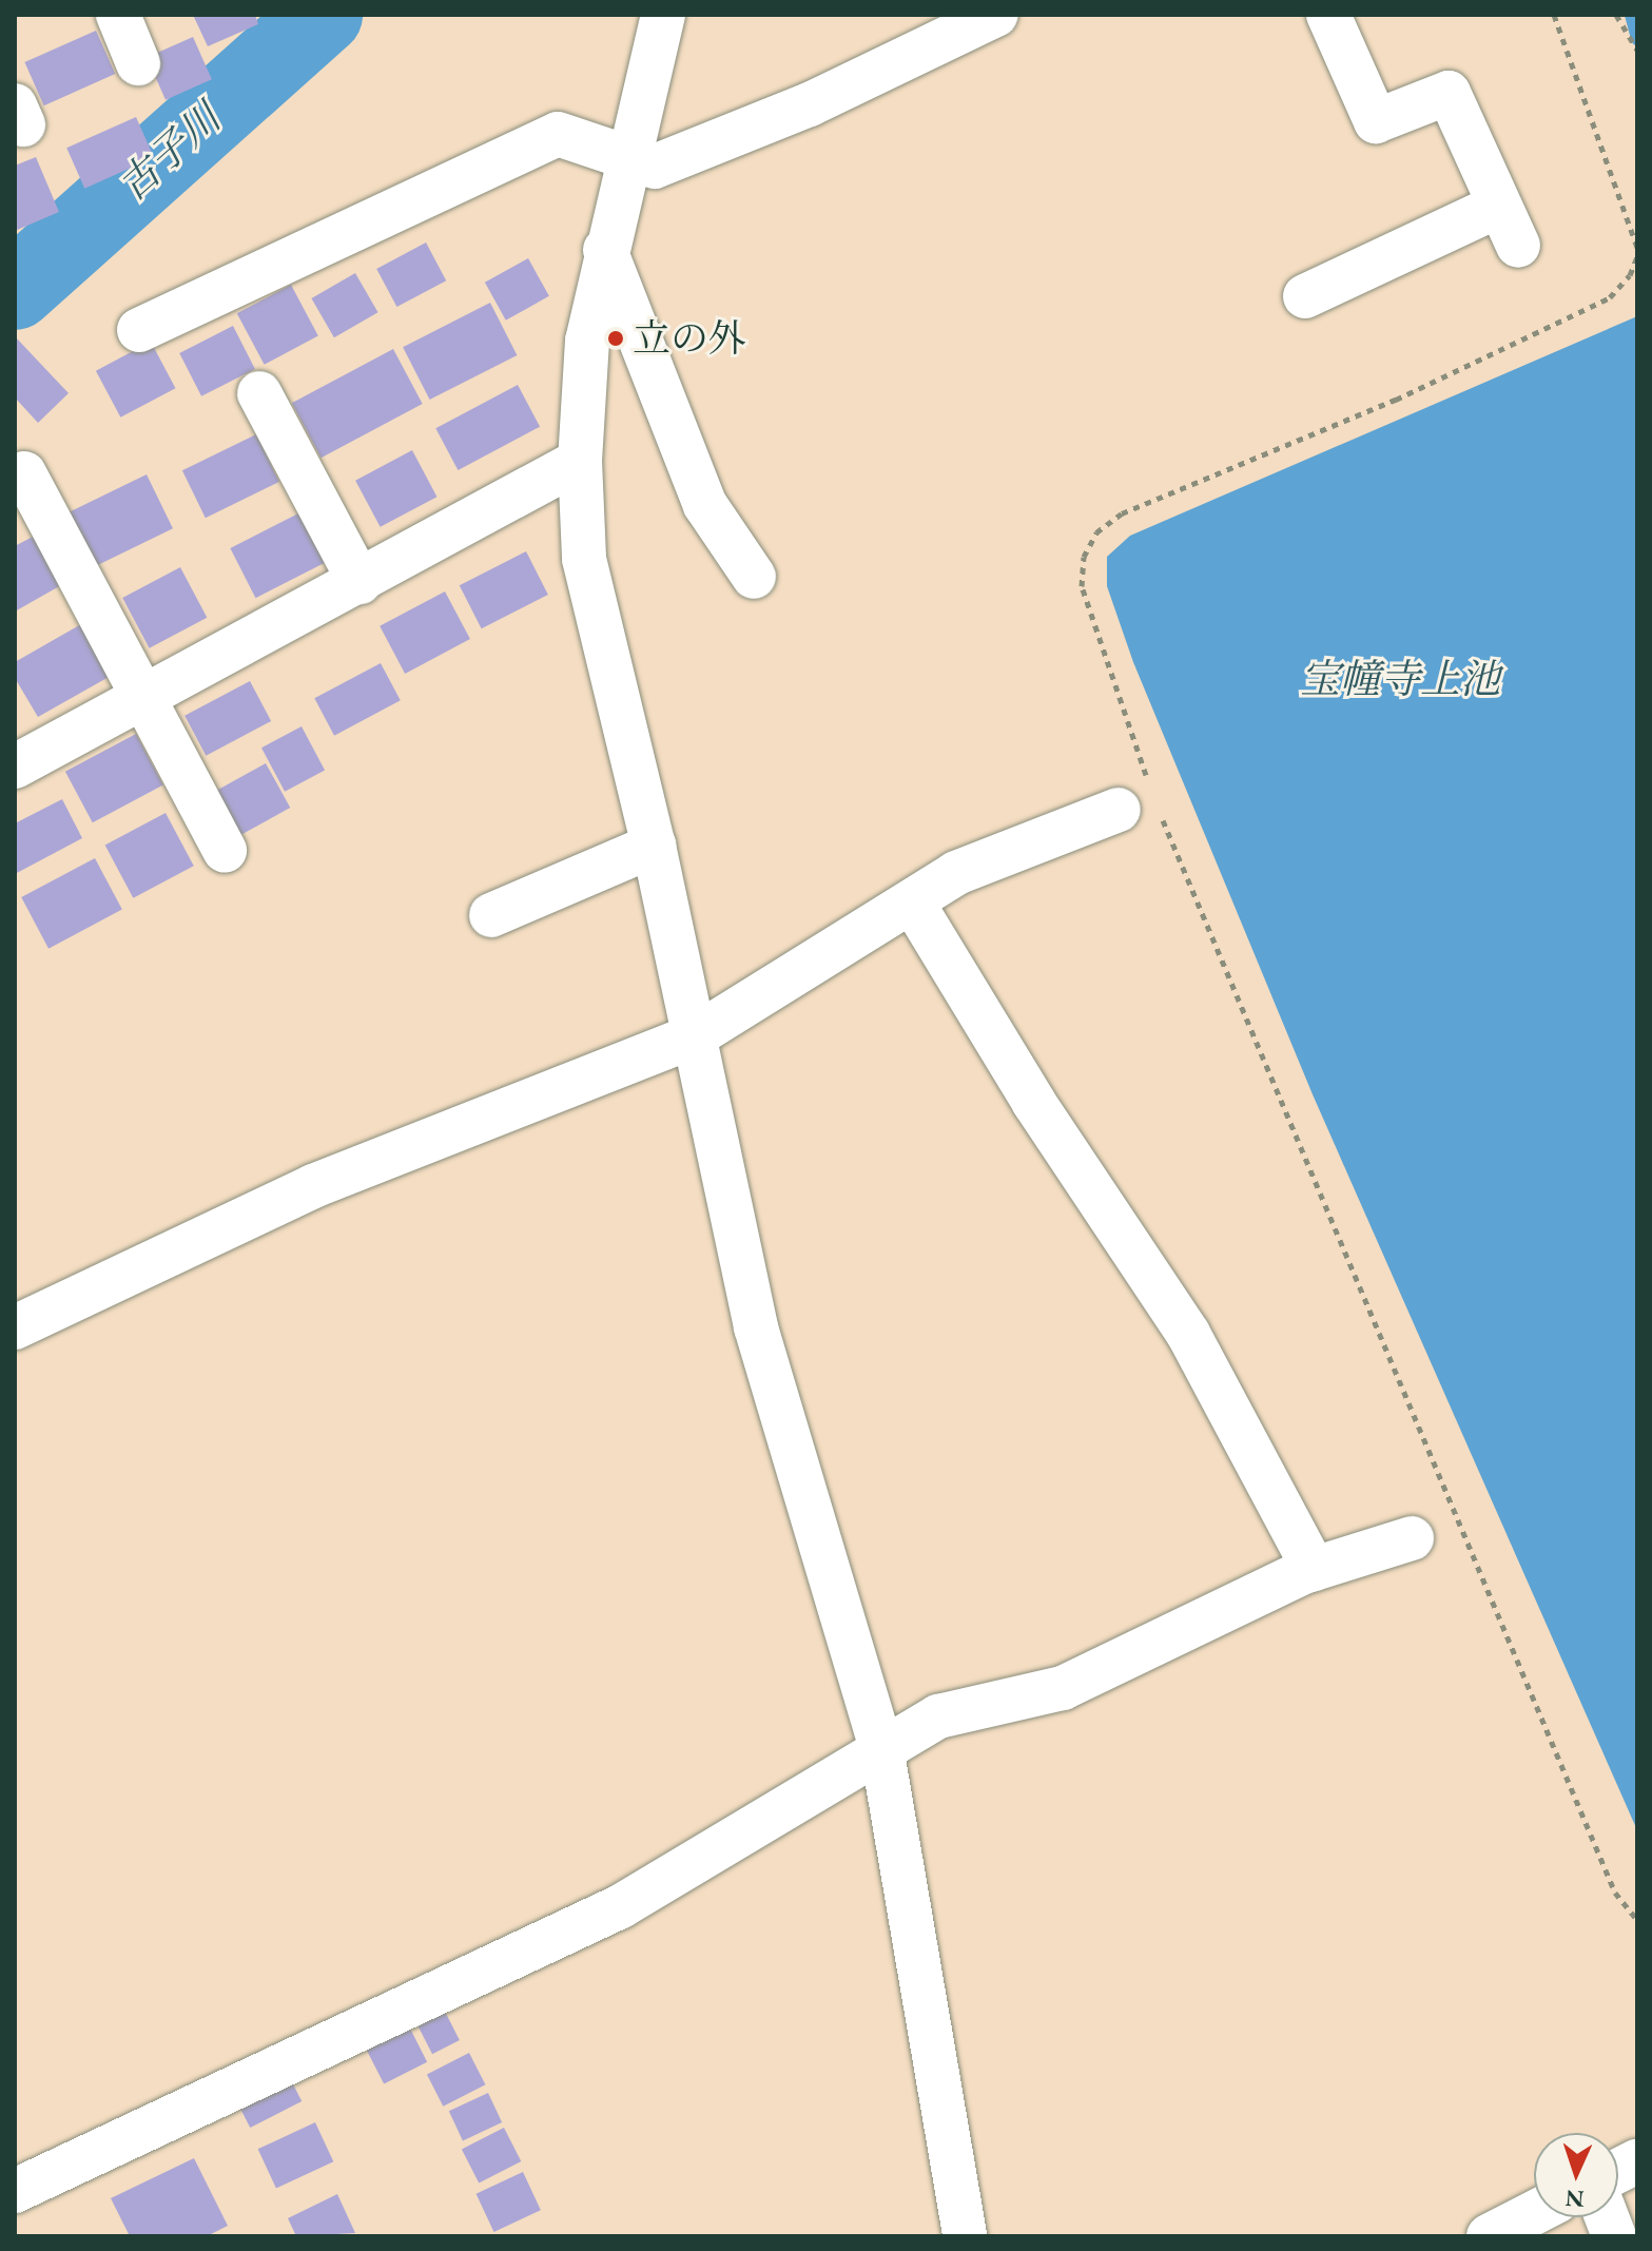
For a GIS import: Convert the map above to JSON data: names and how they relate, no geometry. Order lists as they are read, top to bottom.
{
  "water": ["古子川", "宝幢寺上池"],
  "places": ["立の外"],
  "north": "bottom"
}
